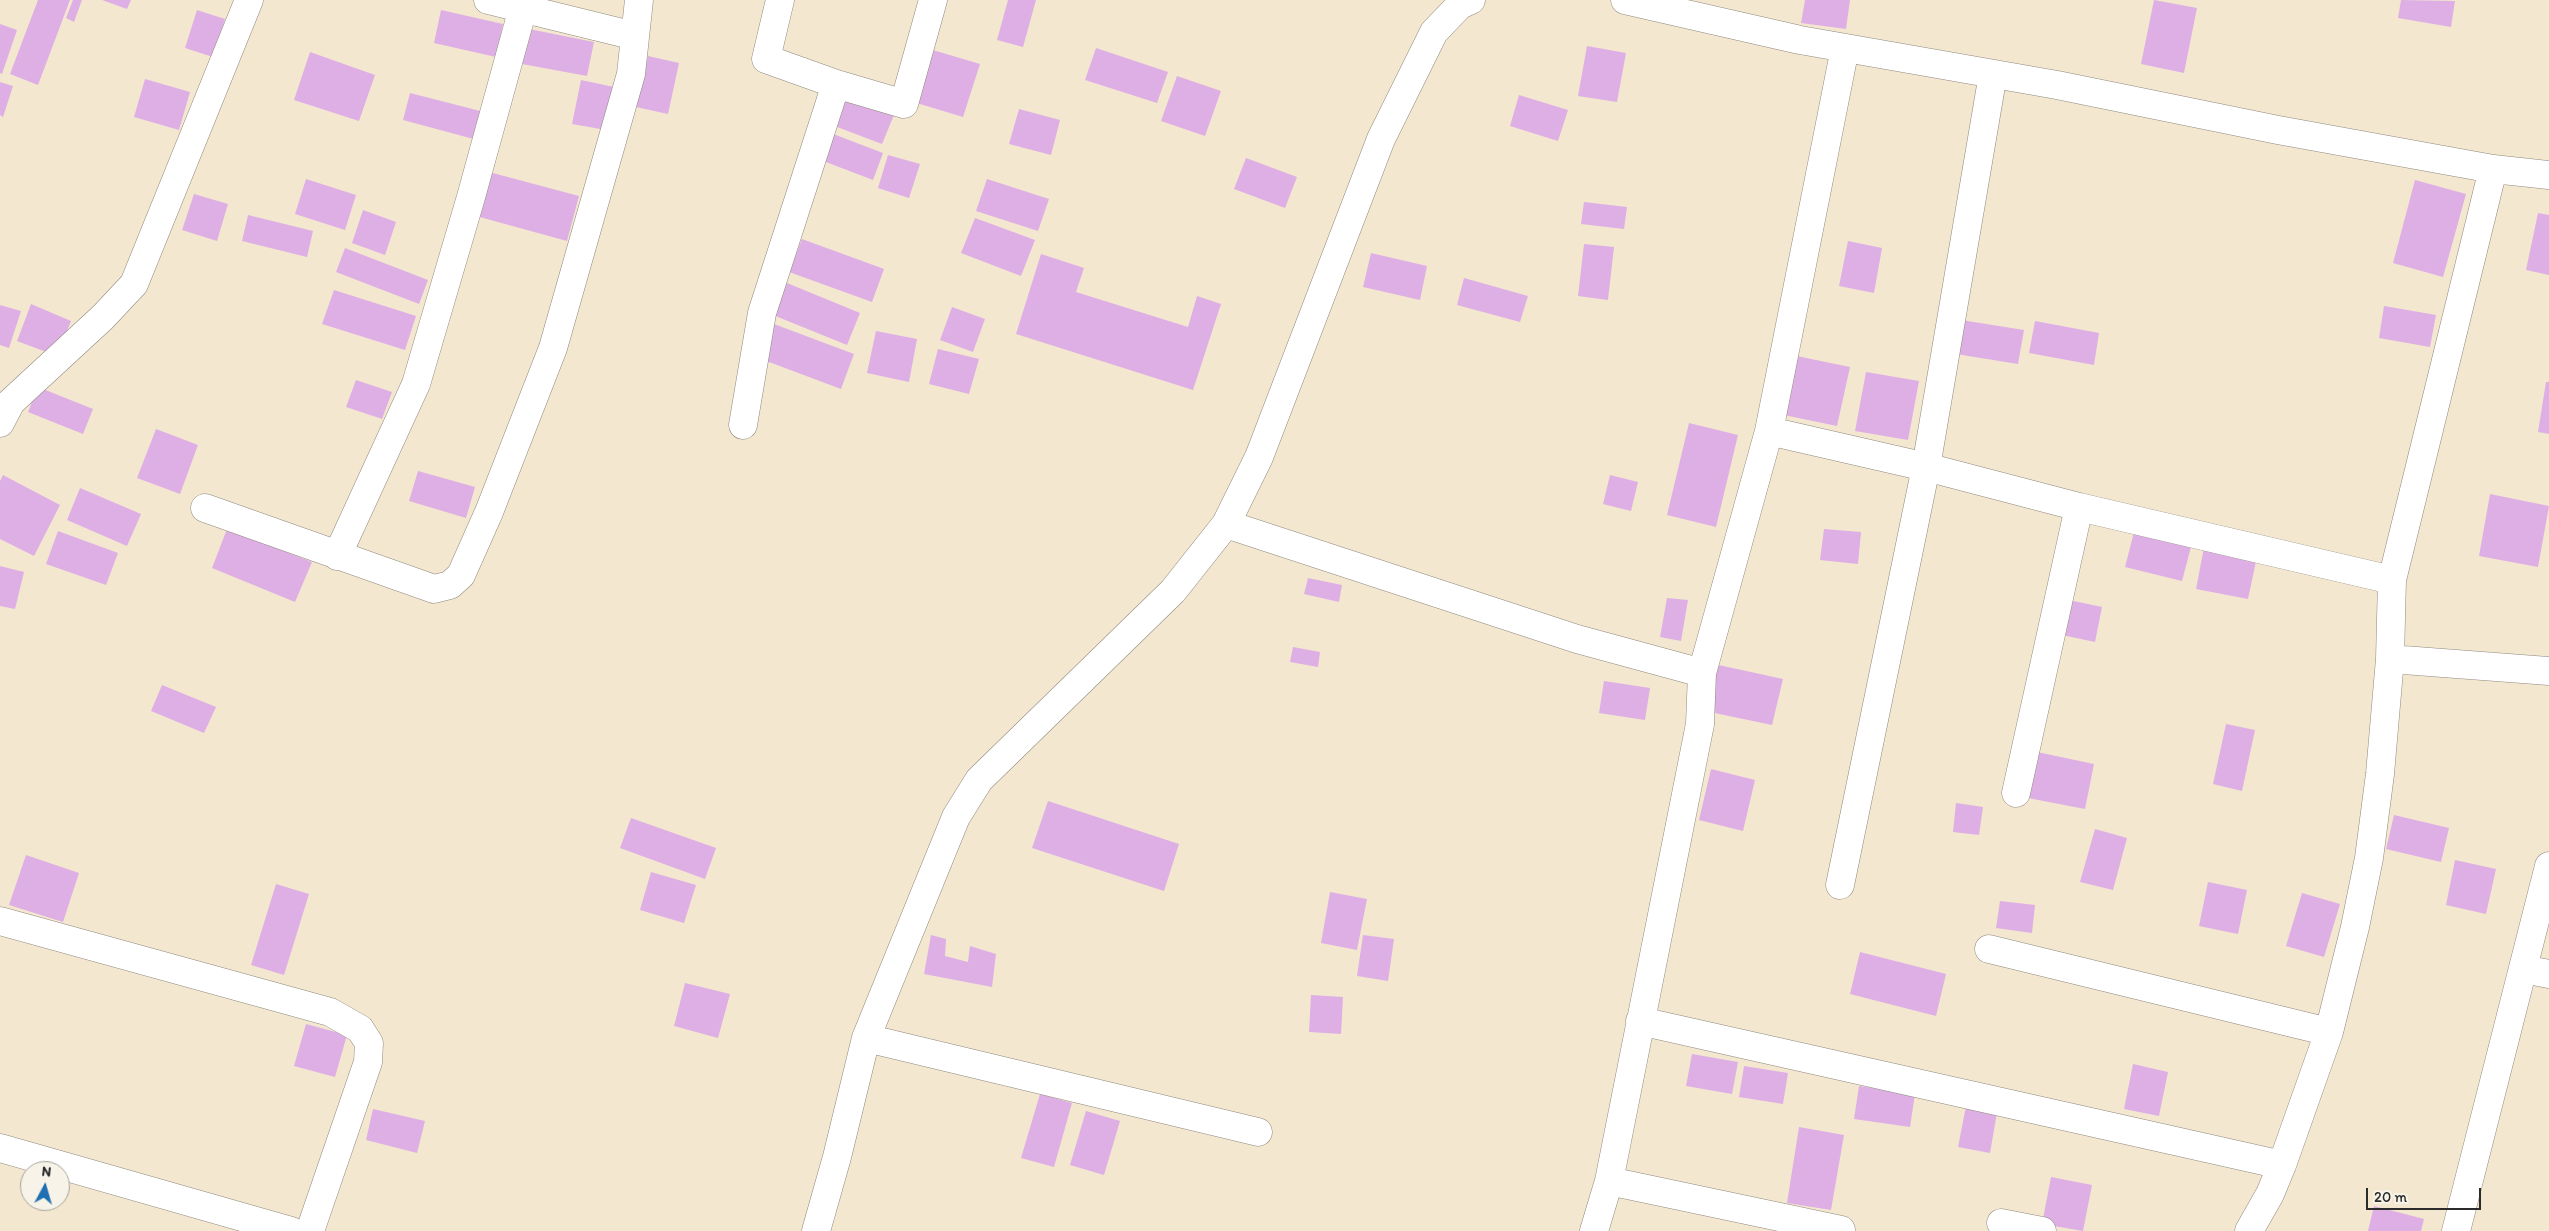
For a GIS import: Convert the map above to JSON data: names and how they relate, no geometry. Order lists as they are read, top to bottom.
{
  "scale_bar": "20 m",
  "north": "top"
}
